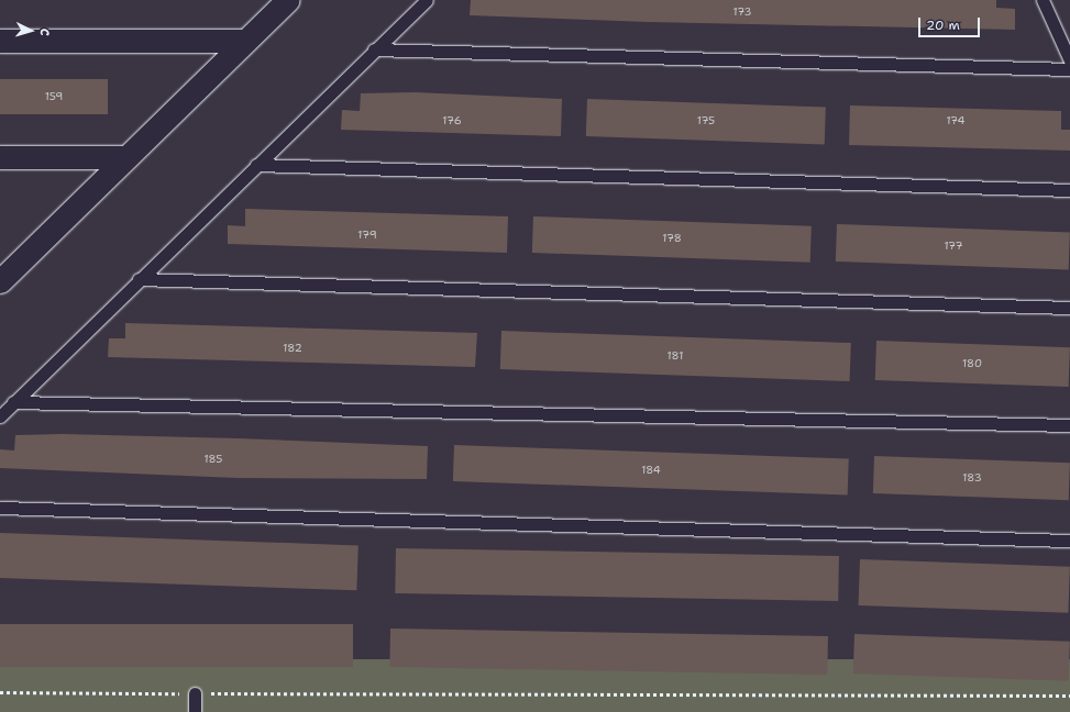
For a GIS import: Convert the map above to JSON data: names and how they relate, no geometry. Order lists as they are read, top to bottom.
{
  "house_numbers": [
    "173",
    "159",
    "176",
    "175",
    "174",
    "179",
    "178",
    "177",
    "182",
    "181",
    "180",
    "185",
    "184",
    "183"
  ],
  "scale_bar": "20 m",
  "north": "right"
}
